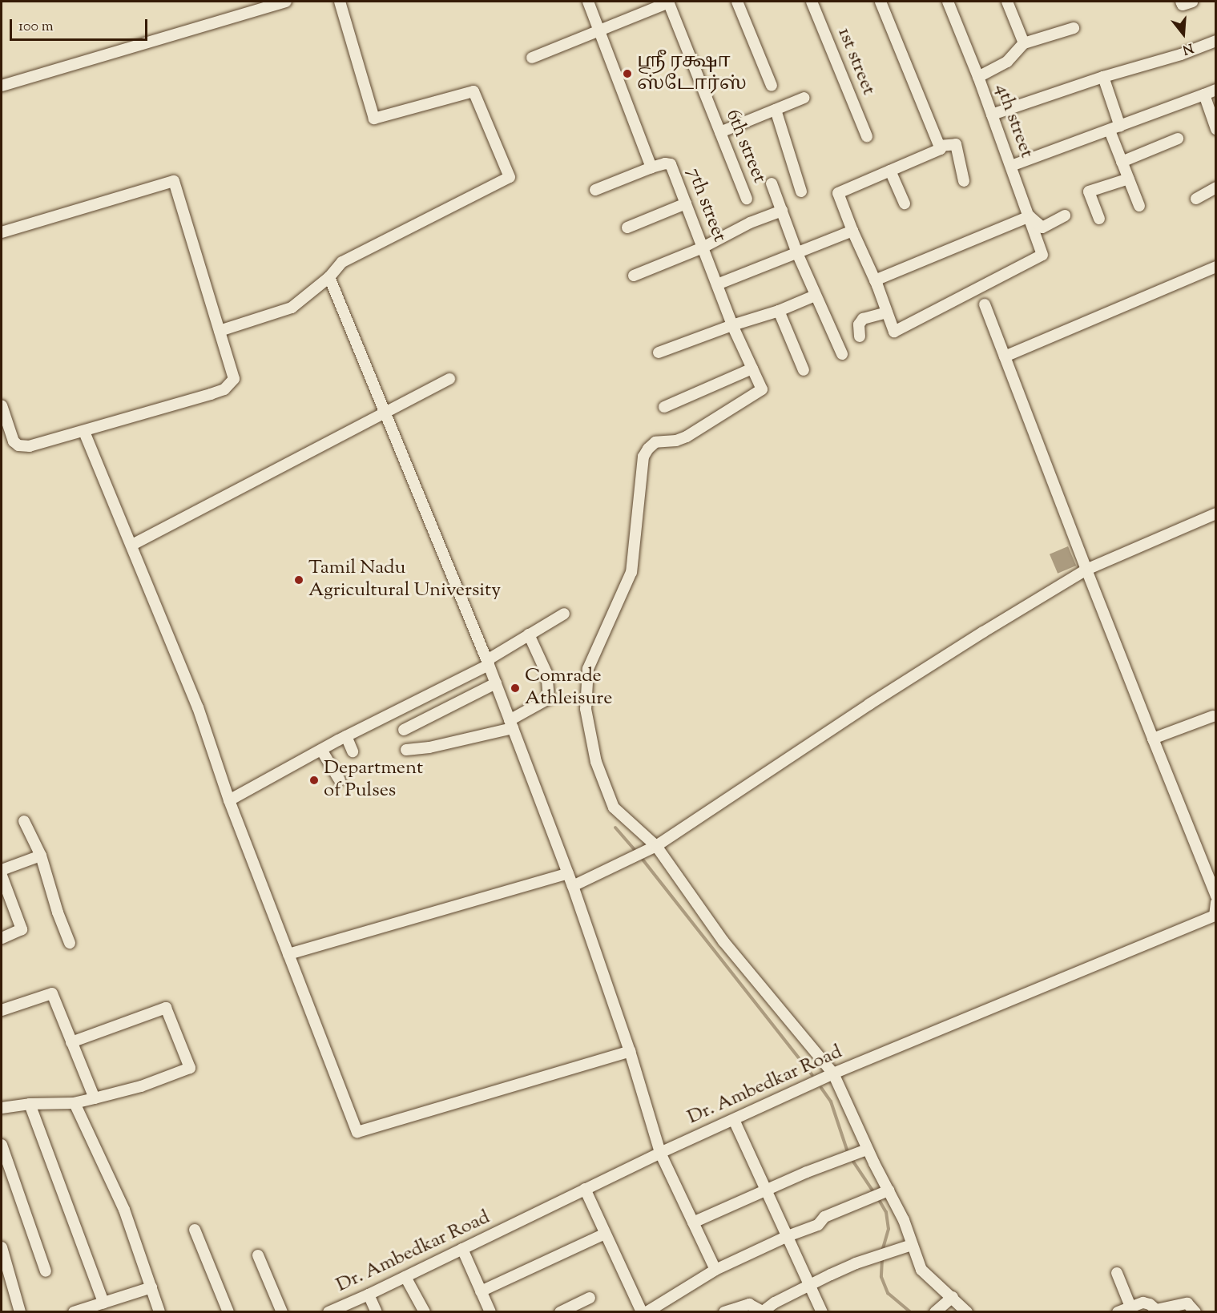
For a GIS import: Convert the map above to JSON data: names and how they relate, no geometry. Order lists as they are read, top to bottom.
{
  "streets": {
    "street": [
      "1st street",
      "4th street",
      "6th street",
      "7th street",
      "Dr. Ambedkar Road"
    ]
  },
  "places": [
    "ஶ்ரீ ரக்ஷா ஸ்டோர்ஸ்",
    "Tamil Nadu Agricultural University",
    "Comrade Athleisure",
    "Department of Pulses"
  ],
  "scale_bar": "100 m",
  "north": "bottom"
}
